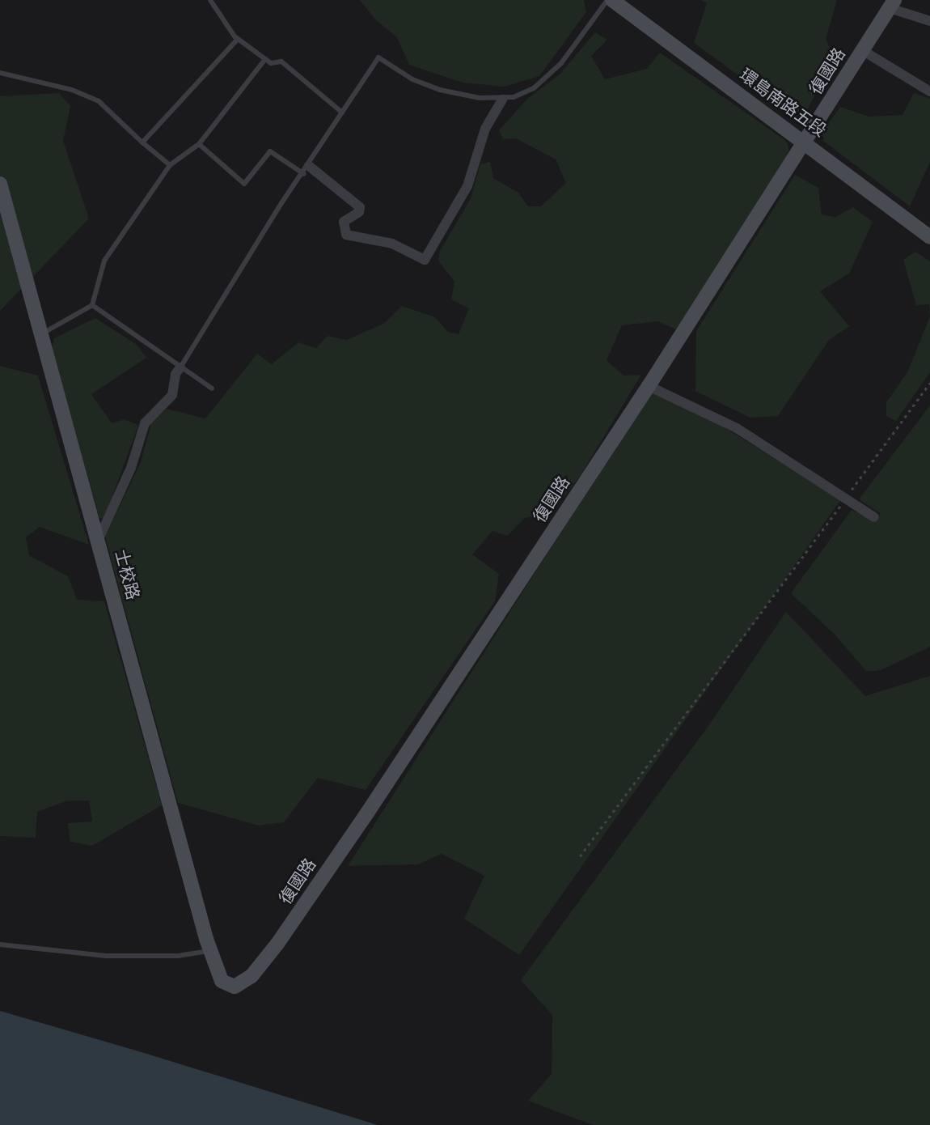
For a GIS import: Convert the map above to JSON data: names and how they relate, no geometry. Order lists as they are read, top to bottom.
{
  "streets": {
    "street": ["復國路", "環島南路五段", "士校路"]
  },
  "crossings": [
    ["復國路", "環島南路五段"],
    ["復國路", "士校路"]
  ]
}
